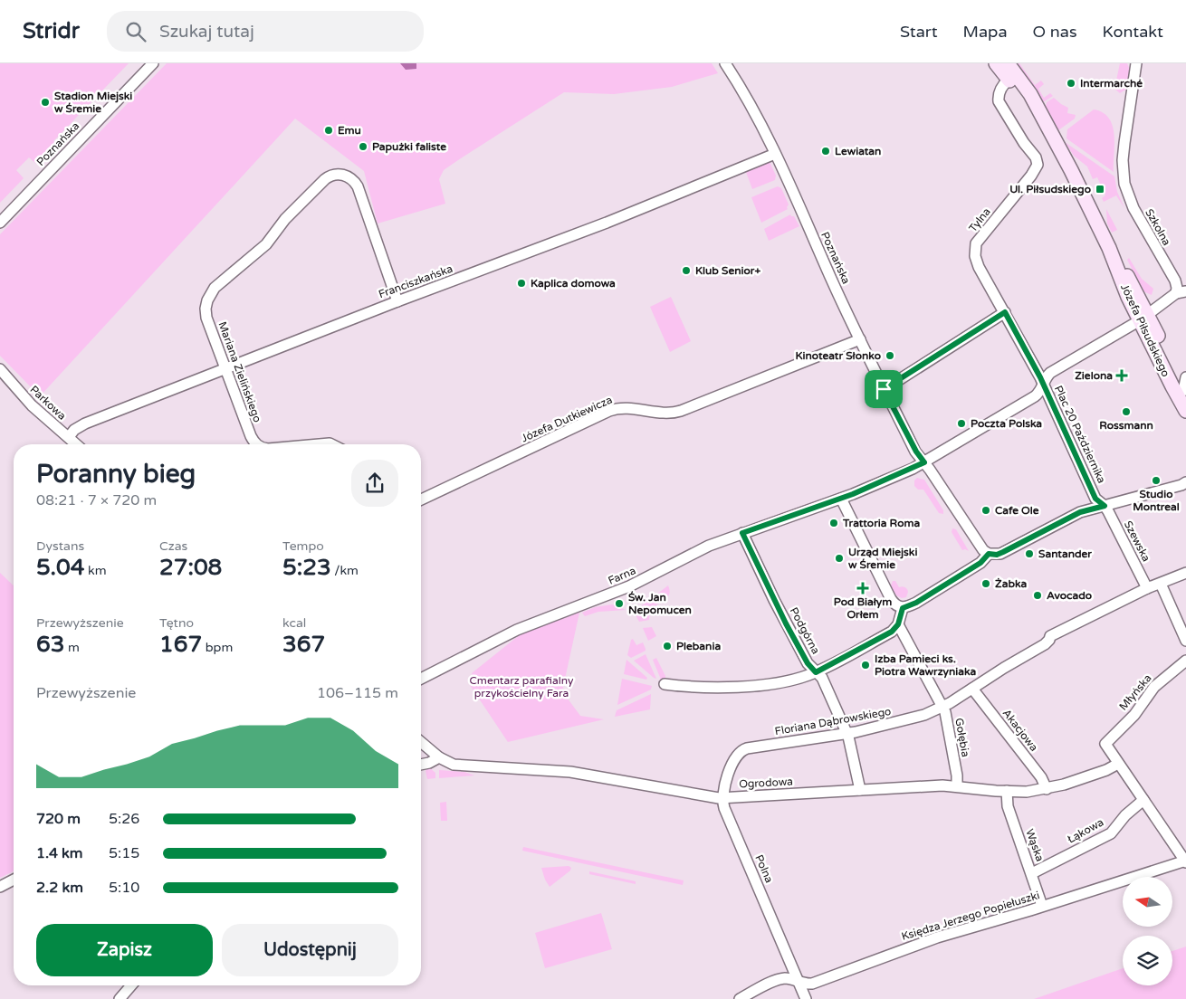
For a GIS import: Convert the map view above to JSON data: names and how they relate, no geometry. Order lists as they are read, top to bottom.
{
  "streets": {
    "street": [
      "Poznańska",
      "Tylna",
      "Szkolna",
      "Franciszkańska",
      "Józefa Piłsudskiego",
      "Mariana Zielińskiego",
      "Parkowa",
      "Józefa Dutkiewicza",
      "Plac 20 Października",
      "Szewska",
      "Farna",
      "Podgórna",
      "Młyńska",
      "Floriana Dąbrowskiego",
      "Akacjowa",
      "Gołębia",
      "Ogrodowa",
      "Łąkowa",
      "Wąska",
      "Polna",
      "Księdza Jerzego Popiełuszki"
    ]
  },
  "crossings": [
    ["Poznańska", "Franciszkańska"],
    ["Poznańska", "Józefa Dutkiewicza"],
    ["Poznańska", "Plac 20 Października"],
    ["Tylna", "Szkolna"],
    ["Tylna", "Józefa Piłsudskiego"],
    ["Tylna", "Plac 20 Października"],
    ["Szkolna", "Józefa Piłsudskiego"],
    ["Szkolna", "Plac 20 Października"],
    ["Franciszkańska", "Mariana Zielińskiego"],
    ["Franciszkańska", "Parkowa"],
    ["Plac 20 Października", "Szewska"],
    ["Plac 20 Października", "Farna"],
    ["Szewska", "Floriana Dąbrowskiego"],
    ["Farna", "Podgórna"],
    ["Podgórna", "Floriana Dąbrowskiego"],
    ["Podgórna", "Ogrodowa"],
    ["Młyńska", "Ogrodowa"],
    ["Floriana Dąbrowskiego", "Akacjowa"],
    ["Floriana Dąbrowskiego", "Gołębia"],
    ["Floriana Dąbrowskiego", "Ogrodowa"],
    ["Floriana Dąbrowskiego", "Polna"],
    ["Akacjowa", "Ogrodowa"],
    ["Gołębia", "Ogrodowa"],
    ["Ogrodowa", "Wąska"],
    ["Ogrodowa", "Polna"],
    ["Łąkowa", "Wąska"],
    ["Wąska", "Księdza Jerzego Popiełuszki"],
    ["Polna", "Księdza Jerzego Popiełuszki"]
  ],
  "parks": ["Cmentarz parafialny przykościelny Fara"],
  "places": {
    "other": [
      "Intermarché",
      "Stadion Miejski w Śremie",
      "Emu",
      "Papużki faliste",
      "Lewiatan",
      "Klub Senior+",
      "Kaplica domowa",
      "Kinoteatr Słonko",
      "Rossmann",
      "Poczta Polska",
      "Studio Montreal",
      "Cafe Ole",
      "Trattoria Roma",
      "Santander",
      "Urząd Miejski w Śremie",
      "Żabka",
      "Avocado",
      "Św. Jan Nepomucen",
      "Plebania",
      "Izba Pamieci ks. Piotra Wawrzyniaka"
    ],
    "transit": ["Ul. Piłsudskiego"],
    "health": ["Zielona", "Pod Białym Orłem"]
  },
  "north": "left",
  "page": {
    "header": "Stridr",
    "search": "Szukaj tutaj",
    "nav": [
      "Start",
      "Mapa",
      "O nas",
      "Kontakt"
    ],
    "heading": ["Poranny bieg", "08:21 · 7 × 720 m"],
    "stats": [
      ["Dystans", "5.04 km"],
      ["Czas", "27:08"],
      ["Tempo", "5:23 /km"],
      ["Przewyższenie", "63 m"],
      ["Tętno", "167 bpm"],
      ["kcal", "367"]
    ],
    "chart": ["Przewyższenie", "106–115 m"],
    "list": [
      {
        "name": "720 m",
        "note": "5:26"
      },
      {
        "name": "1.4 km",
        "note": "5:15"
      },
      {
        "name": "2.2 km",
        "note": "5:10"
      }
    ],
    "buttons": ["Zapisz", "Udostępnij"]
  }
}
